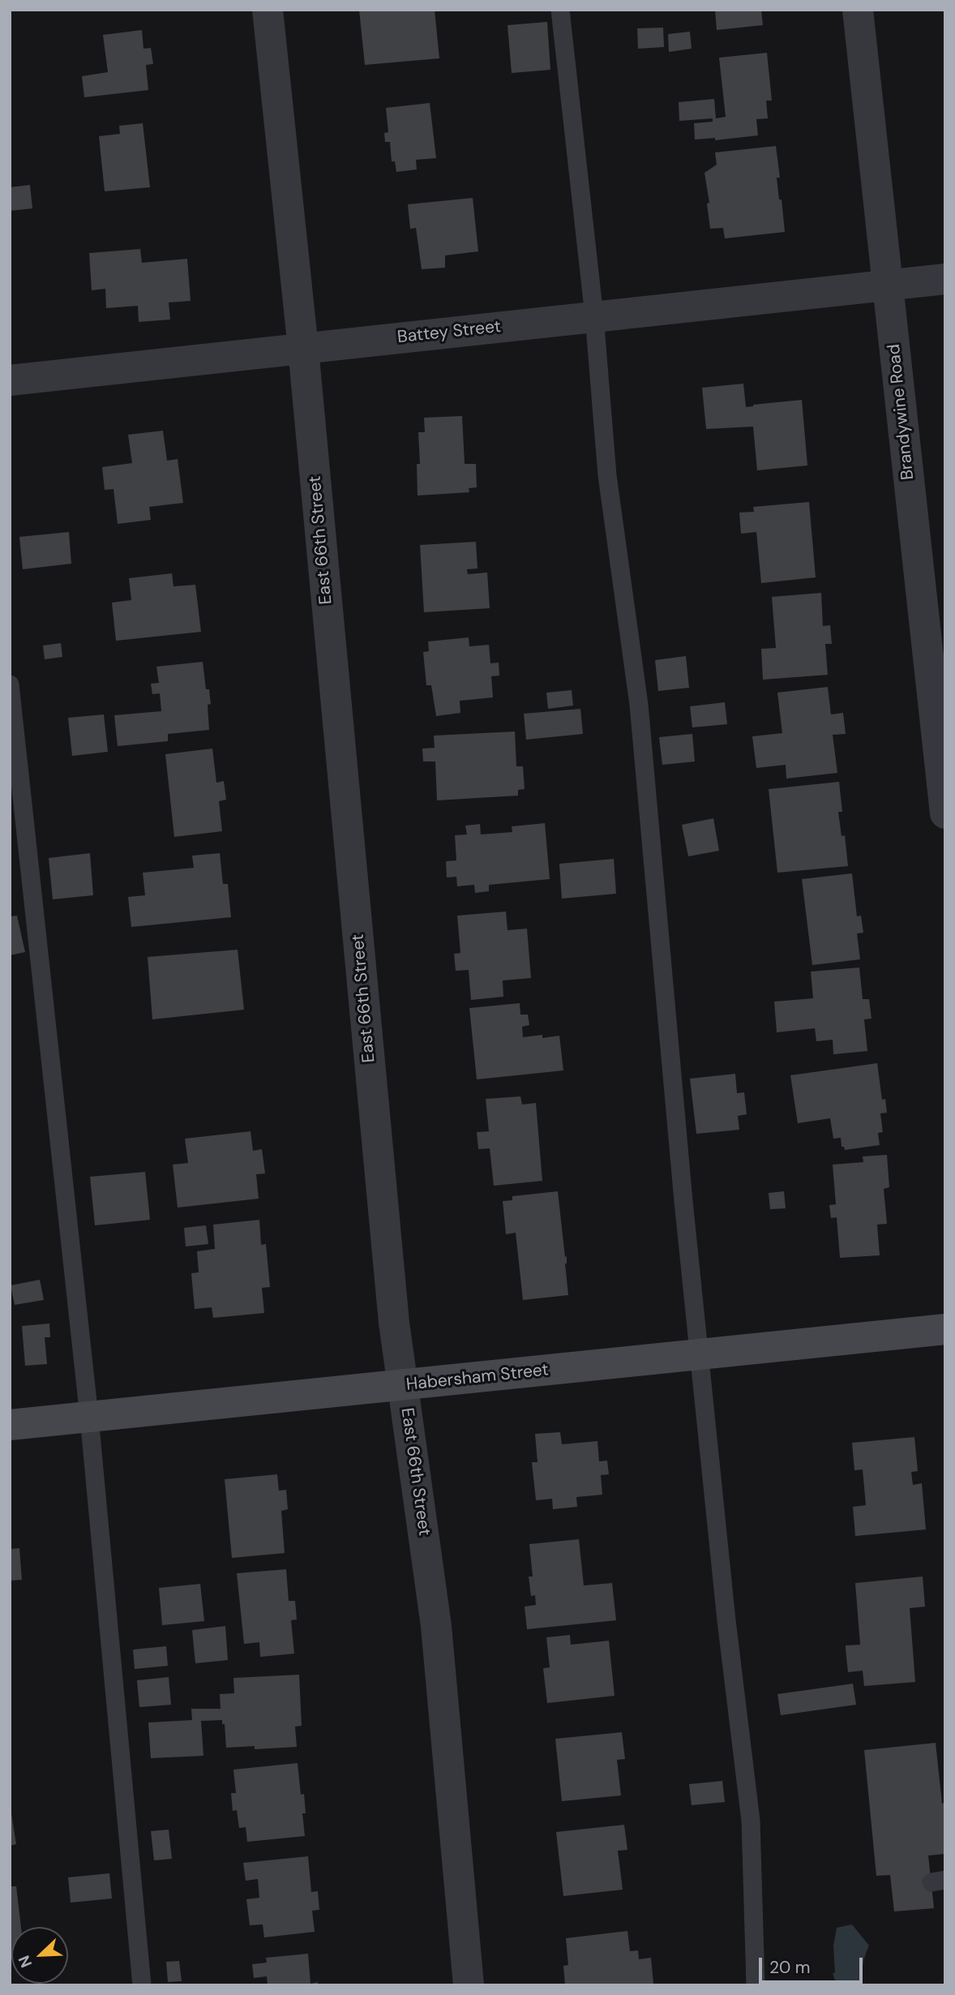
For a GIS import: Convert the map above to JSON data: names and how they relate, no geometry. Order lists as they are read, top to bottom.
{
  "streets": {
    "street": [
      "Battey Street",
      "Brandywine Road",
      "East 66th Street",
      "Habersham Street"
    ]
  },
  "crossings": [
    ["Battey Street", "Brandywine Road"],
    ["Battey Street", "East 66th Street"],
    ["East 66th Street", "Habersham Street"]
  ],
  "scale_bar": "20 m",
  "north": "bottom left"
}
